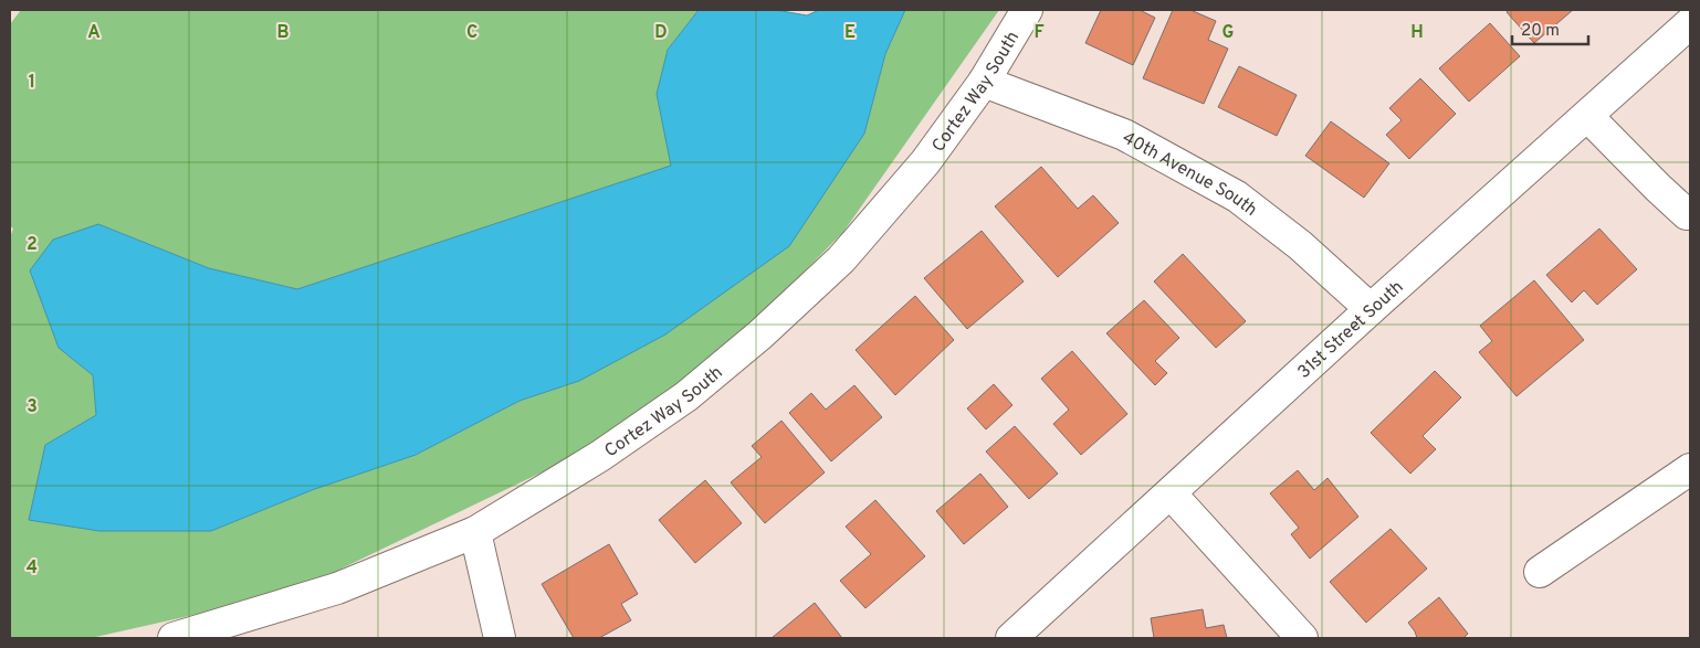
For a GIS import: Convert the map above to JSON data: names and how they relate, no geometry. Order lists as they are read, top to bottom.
{
  "streets": {
    "street": ["Cortez Way South", "40th Avenue South", "31st Street South"]
  },
  "crossings": [
    ["Cortez Way South", "40th Avenue South"],
    ["40th Avenue South", "31st Street South"]
  ],
  "scale_bar": "20 m",
  "grid": {
    "columns": [
      "A",
      "B",
      "C",
      "D",
      "E",
      "F",
      "G",
      "H"
    ],
    "rows": [
      "1",
      "2",
      "3",
      "4"
    ]
  }
}
